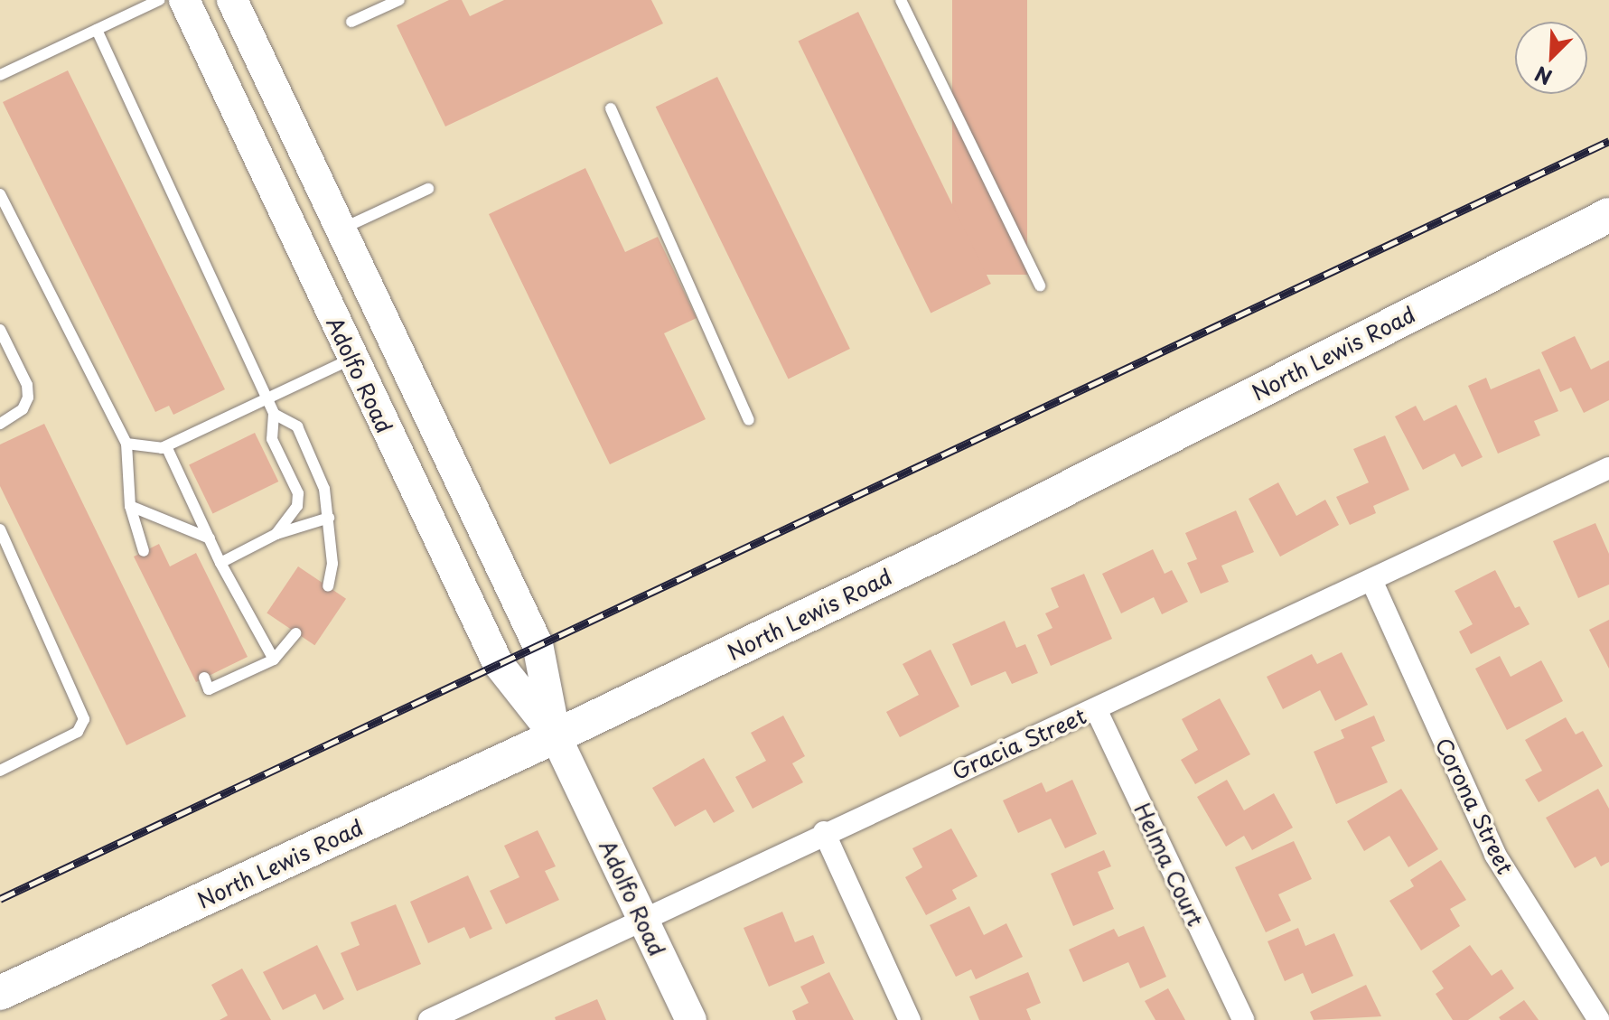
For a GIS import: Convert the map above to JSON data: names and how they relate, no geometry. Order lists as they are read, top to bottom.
{
  "streets": {
    "main road": ["North Lewis Road", "Adolfo Road"],
    "street": ["Gracia Street", "Corona Street", "Helma Court"]
  },
  "crossings": [
    ["North Lewis Road", "Adolfo Road"],
    ["Adolfo Road", "Gracia Street"],
    ["Gracia Street", "Corona Street"],
    ["Gracia Street", "Helma Court"]
  ],
  "north": "bottom left"
}
